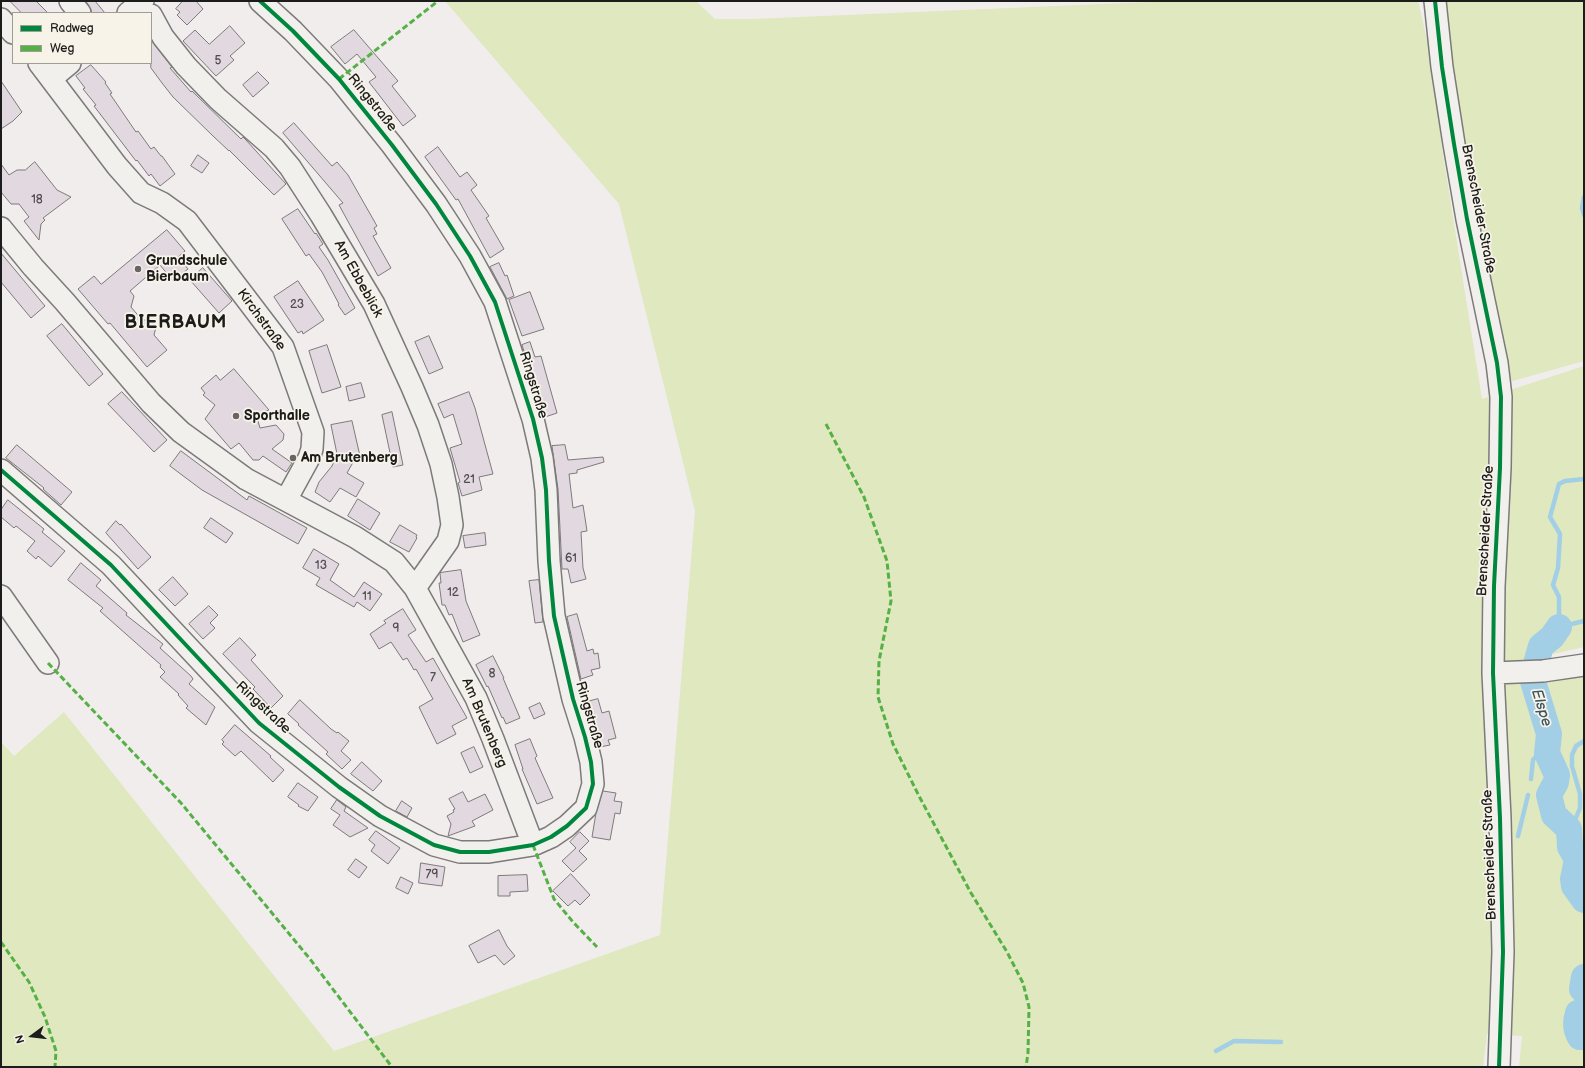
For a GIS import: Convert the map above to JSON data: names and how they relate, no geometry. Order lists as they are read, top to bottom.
{
  "streets": {
    "street": [
      "Ringstraße",
      "Brenscheider Straße",
      "Am Ebbeblick",
      "Kirchstraße",
      "Am Brutenberg"
    ]
  },
  "crossings": [
    ["Ringstraße", "Am Brutenberg"],
    ["Am Ebbeblick", "Am Brutenberg"],
    ["Kirchstraße", "Am Brutenberg"]
  ],
  "districts": ["BIERBAUM"],
  "water": ["Elspe"],
  "places": ["Grundschule Bierbaum", "Sporthalle", "Am Brutenberg"],
  "house_numbers": [
    "5",
    "18",
    "23",
    "21",
    "61",
    "13",
    "12",
    "11",
    "9",
    "8",
    "7",
    "79"
  ],
  "legend": ["Radweg", "Weg"],
  "north": "left"
}
